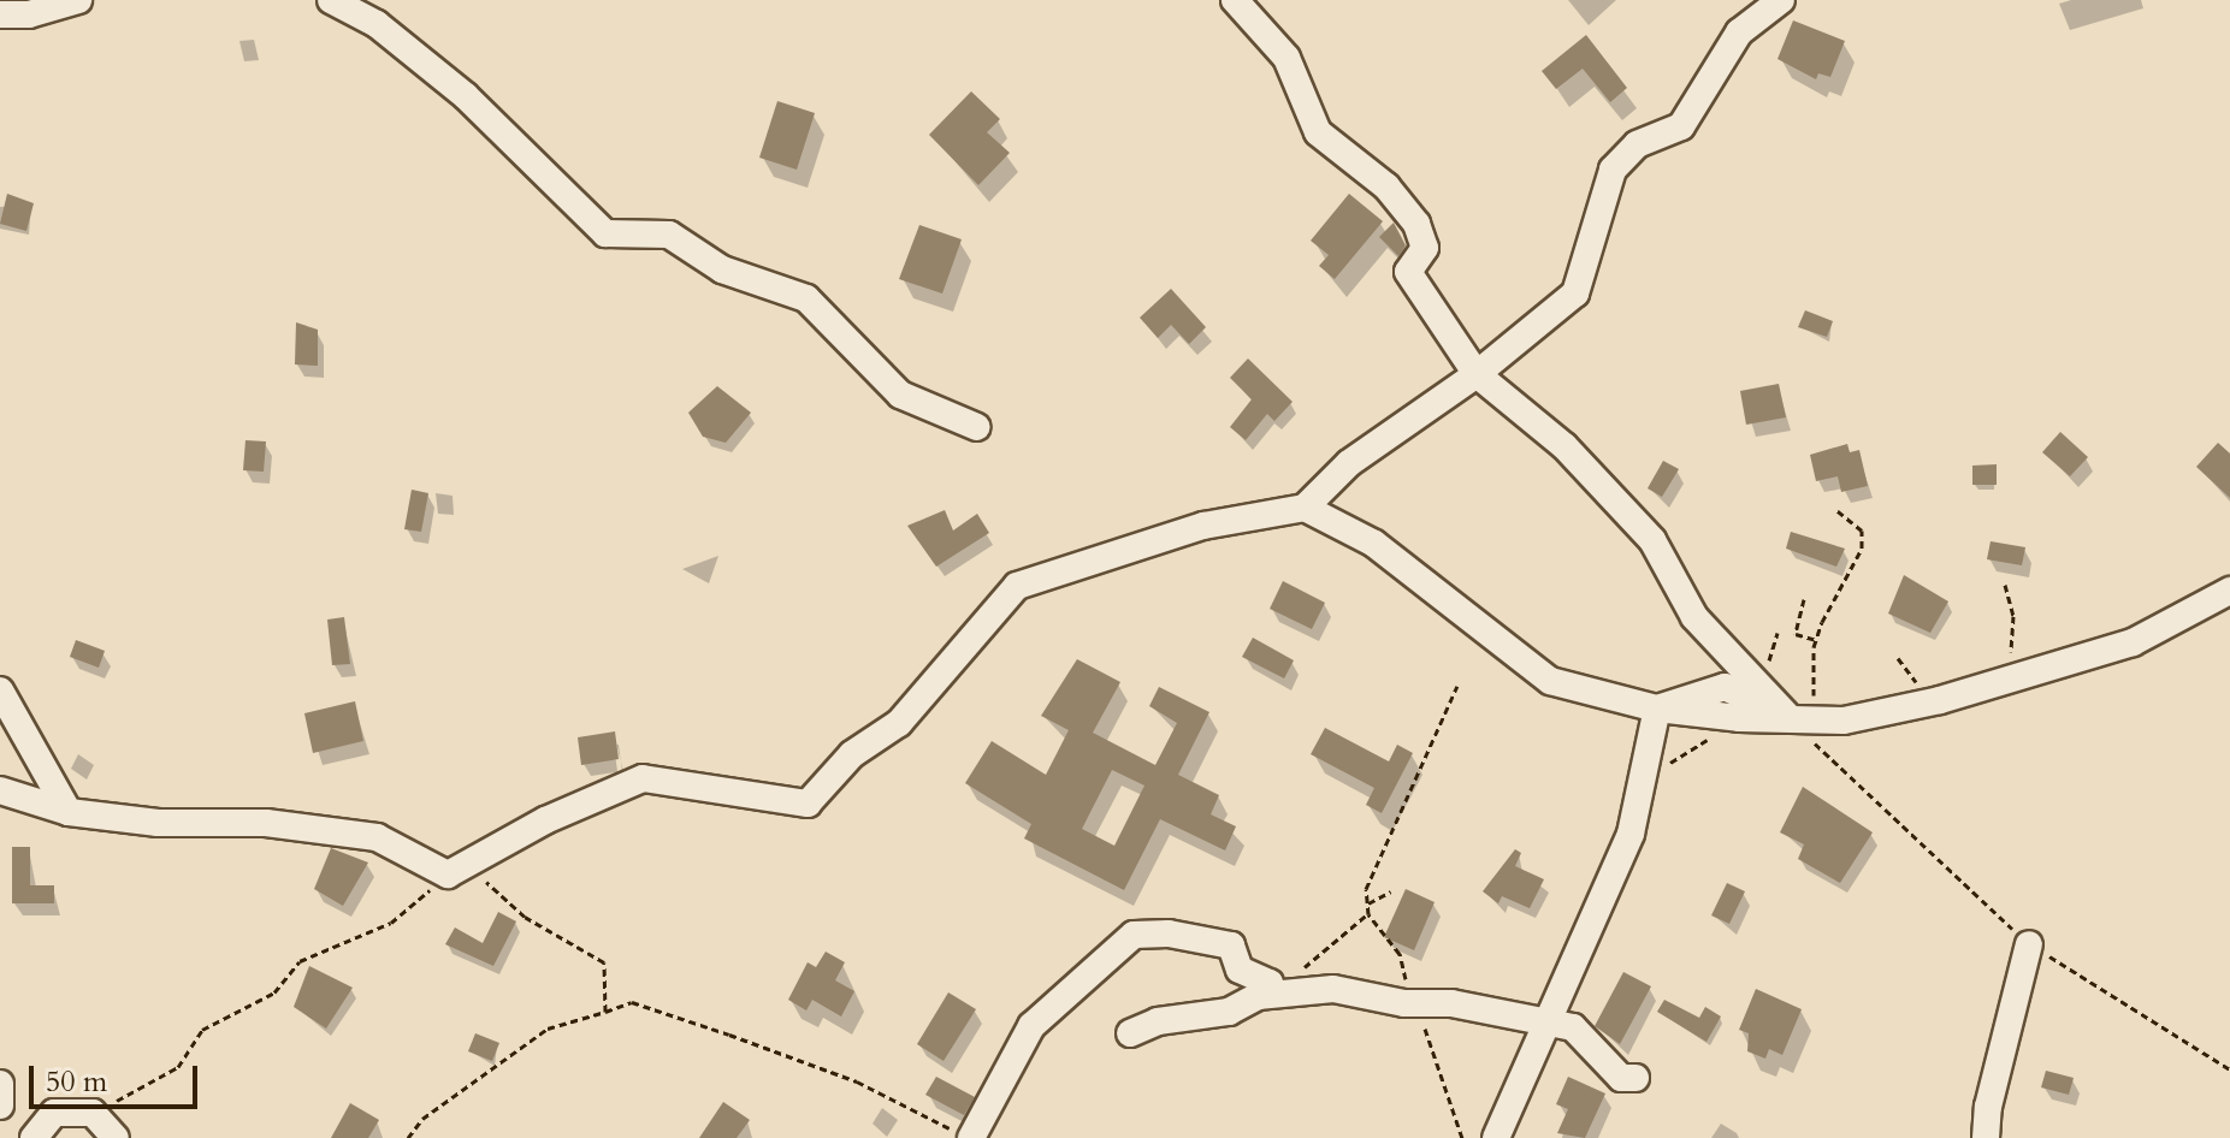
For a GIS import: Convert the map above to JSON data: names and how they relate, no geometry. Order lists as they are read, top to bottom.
{
  "scale_bar": "50 m"
}
